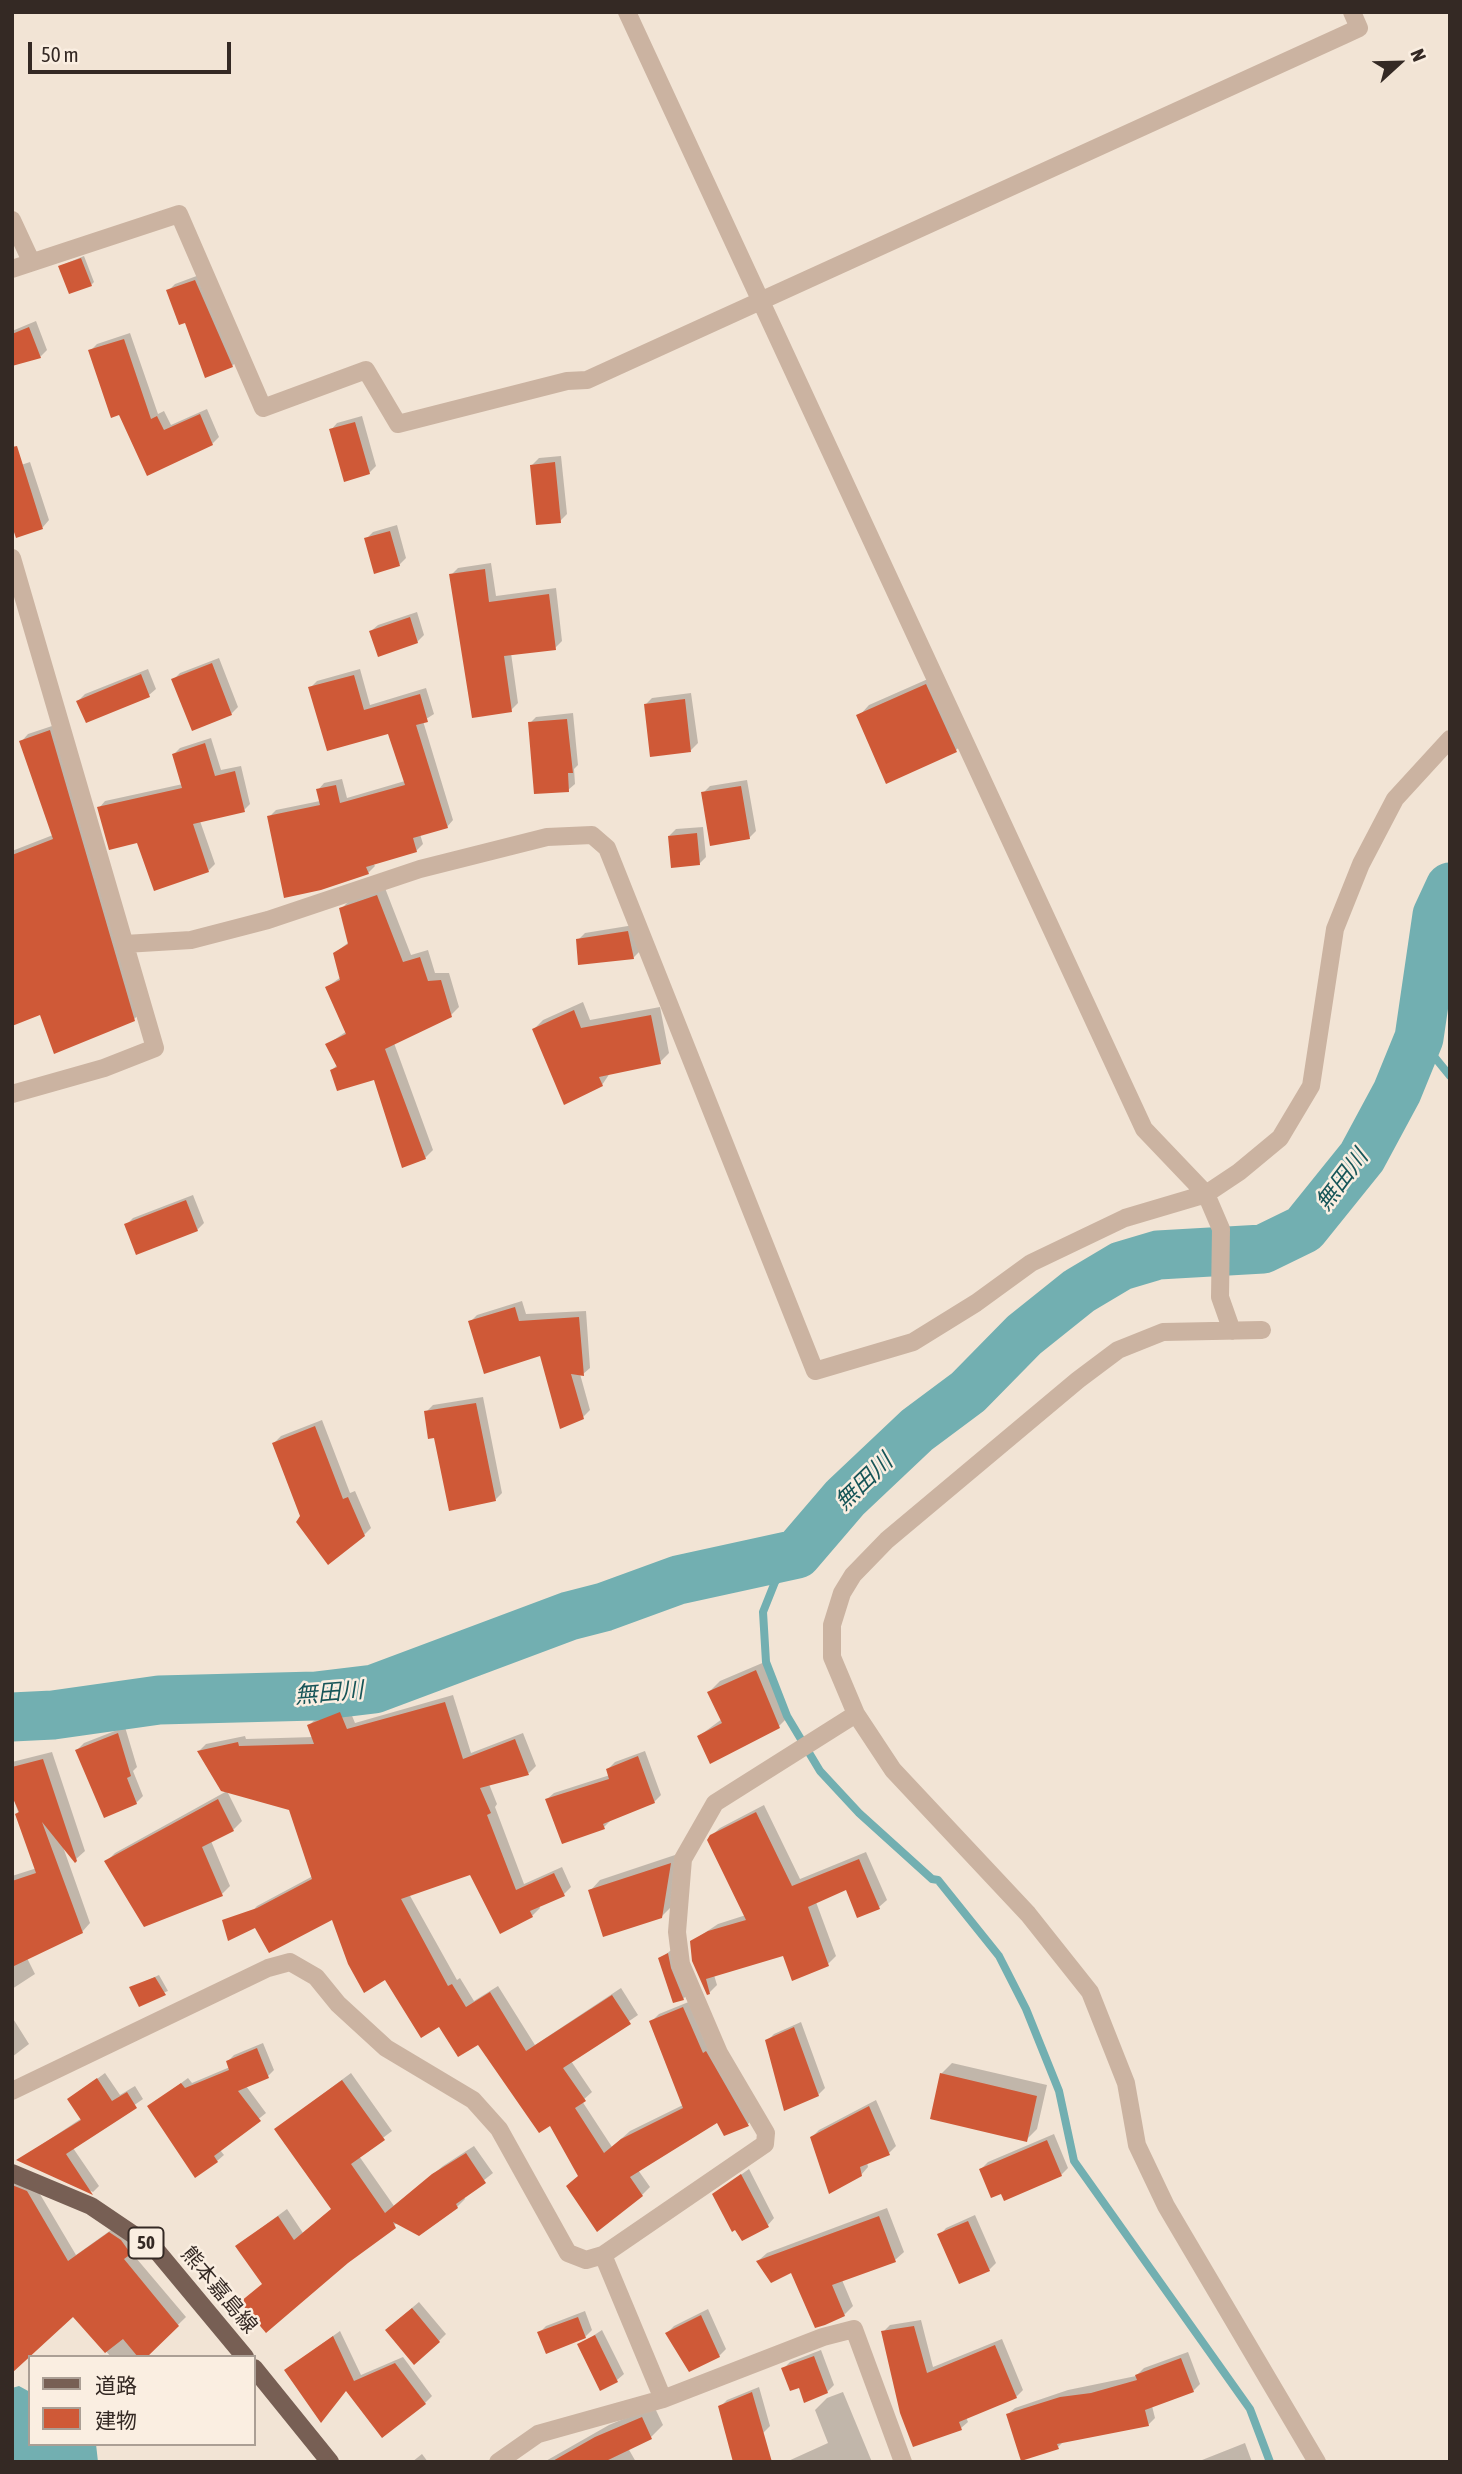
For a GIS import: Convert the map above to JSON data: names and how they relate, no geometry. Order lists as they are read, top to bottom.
{
  "streets": {
    "main road": ["50", "熊本嘉島線"]
  },
  "water": ["無田川"],
  "legend": ["道路", "建物"],
  "scale_bar": "50 m",
  "north": "right"
}
